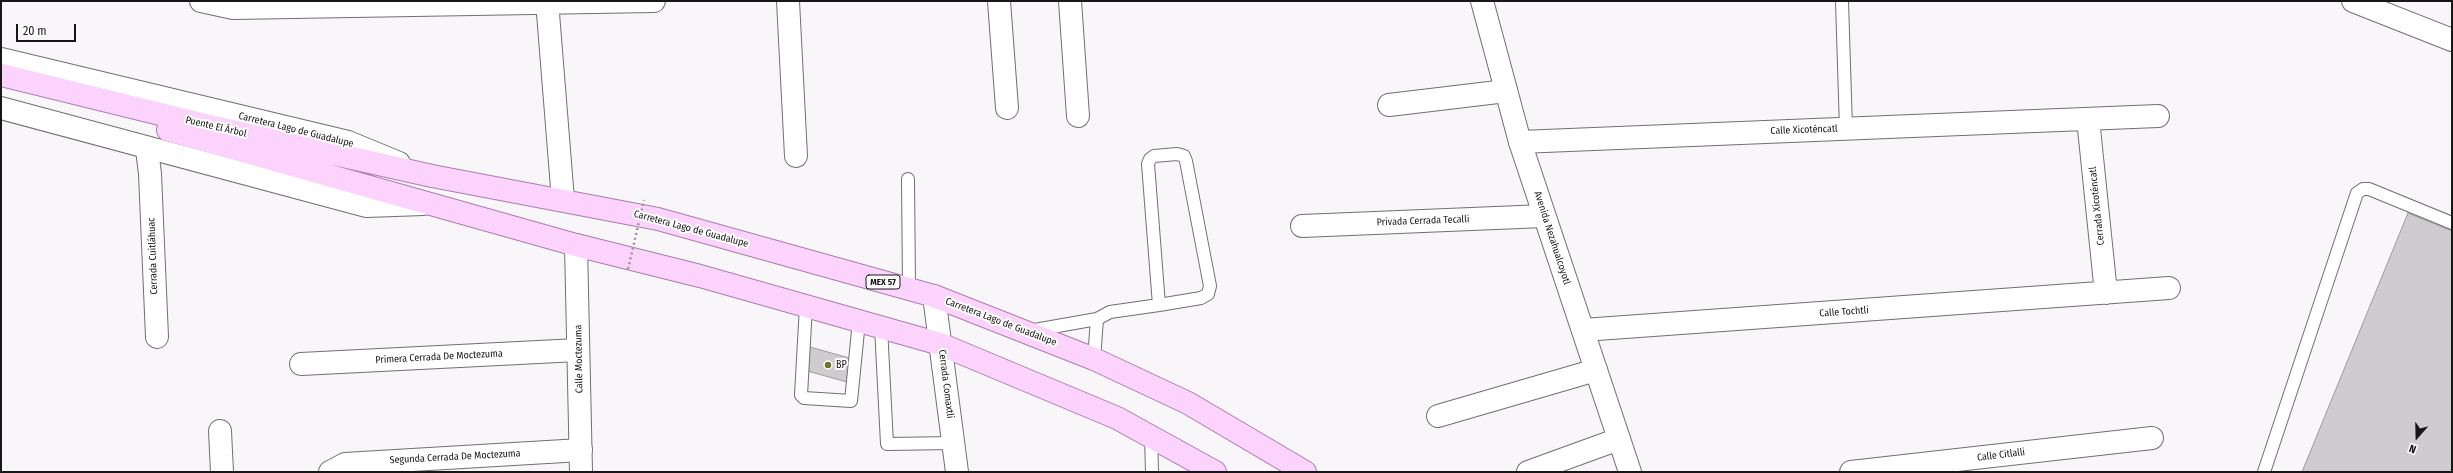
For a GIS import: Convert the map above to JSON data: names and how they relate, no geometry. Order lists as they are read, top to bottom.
{
  "streets": {
    "main road": ["Puente El Árbol", "Carretera Lago de Guadalupe", "MEX 57"],
    "street": [
      "Calle Xicoténcatl",
      "Cerrada Xicoténcatl",
      "Privada Cerrada Tecalli",
      "Avenida Nezahualcoyotl",
      "Cerrada Cuitláhuac",
      "Calle Tochtli",
      "Primera Cerrada De Moctezuma",
      "Calle Moctezuma",
      "Cerrada Comaxtli",
      "Calle Citlalli",
      "Segunda Cerrada De Moctezuma"
    ]
  },
  "crossings": [
    ["Puente El Árbol", "Carretera Lago de Guadalupe"],
    ["Carretera Lago de Guadalupe", "Cerrada Comaxtli"],
    ["Calle Xicoténcatl", "Cerrada Xicoténcatl"],
    ["Calle Xicoténcatl", "Avenida Nezahualcoyotl"],
    ["Cerrada Xicoténcatl", "Calle Tochtli"],
    ["Privada Cerrada Tecalli", "Avenida Nezahualcoyotl"],
    ["Avenida Nezahualcoyotl", "Calle Tochtli"],
    ["Primera Cerrada De Moctezuma", "Calle Moctezuma"],
    ["Calle Moctezuma", "Segunda Cerrada De Moctezuma"]
  ],
  "places": ["BP"],
  "scale_bar": "20 m",
  "north": "bottom"
}
